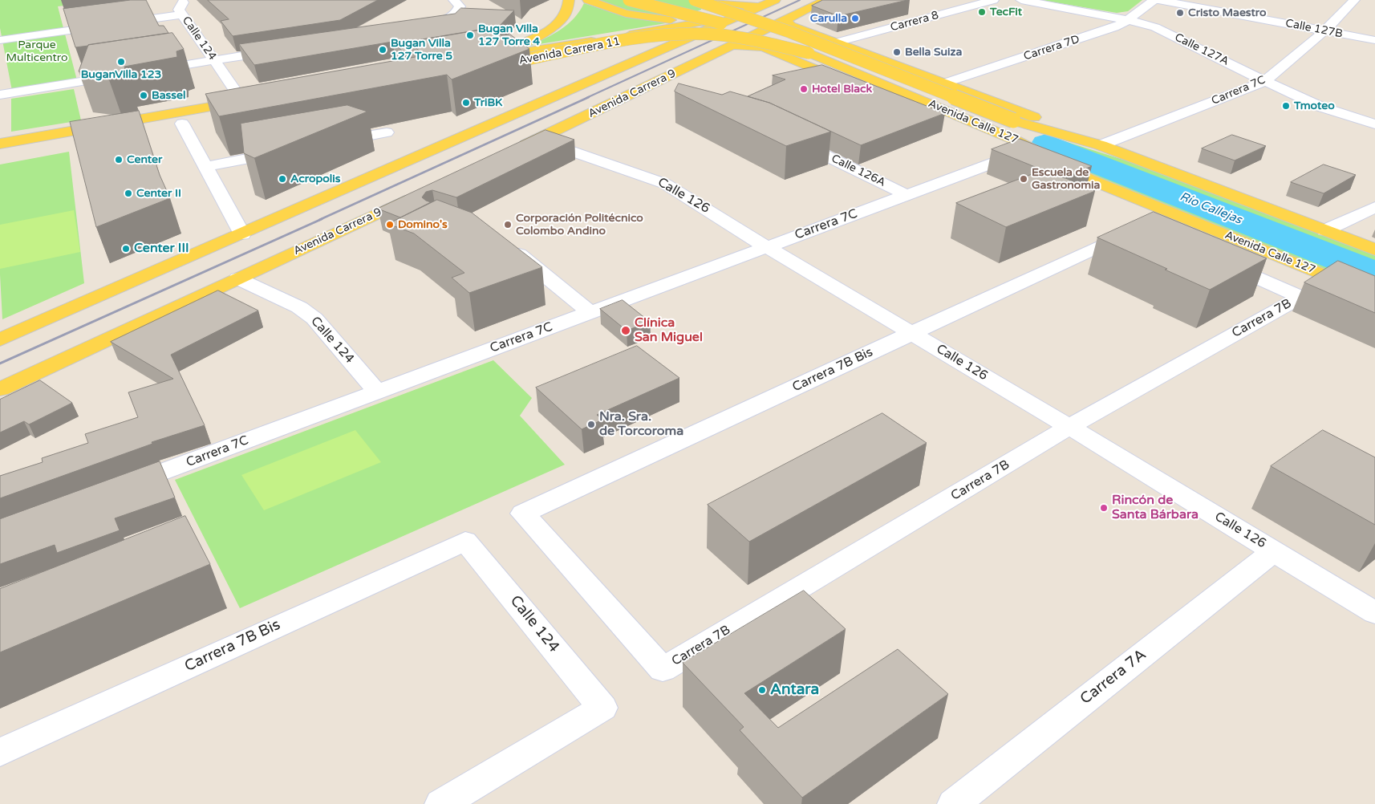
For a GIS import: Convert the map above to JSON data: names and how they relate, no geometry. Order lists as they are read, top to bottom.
{
  "streets": {
    "main road": ["Avenida Carrera 11", "Avenida Carrera 9", "Avenida Calle 127"],
    "street": [
      "Carrera 8",
      "Calle 127B",
      "Calle 124",
      "Carrera 7D",
      "Calle 127A",
      "Carrera 7C",
      "Calle 126A",
      "Calle 126",
      "Carrera 7B",
      "Carrera 7B Bis",
      "Carrera 7A"
    ]
  },
  "crossings": [
    ["Calle 127B", "Carrera 7C"],
    ["Calle 124", "Carrera 7C"],
    ["Calle 124", "Avenida Carrera 9"],
    ["Calle 124", "Carrera 7B Bis"],
    ["Carrera 7D", "Calle 127A"],
    ["Calle 127A", "Carrera 7C"],
    ["Avenida Carrera 11", "Avenida Calle 127"],
    ["Carrera 7C", "Avenida Calle 127"],
    ["Carrera 7C", "Calle 126A"],
    ["Carrera 7C", "Calle 126"],
    ["Avenida Carrera 9", "Calle 126"],
    ["Calle 126", "Carrera 7B"],
    ["Calle 126", "Carrera 7B Bis"],
    ["Calle 126", "Carrera 7A"],
    ["Carrera 7B", "Carrera 7B Bis"]
  ],
  "water": ["Río Callejas"],
  "parks": ["Parque Multicentro"],
  "places": [
    "TecFit",
    "Cristo Maestro",
    "Carulla",
    "Bugan Villa 127 Torre 4",
    "Bugan Villa 127 Torre 5",
    "Bella Suiza",
    "BuganVilla 123",
    "Hotel Black",
    "Bassel",
    "TriBK",
    "Tmoteo",
    "Center",
    "Acropolis",
    "Escuela de Gastronomia",
    "Center II",
    "Domino's",
    "Corporación Politécnico Colombo Andino",
    "Center III",
    "Clínica San Miguel",
    "Nra. Sra. de Torcoroma",
    "Rincón de Santa Bárbara",
    "Antara"
  ]
}
